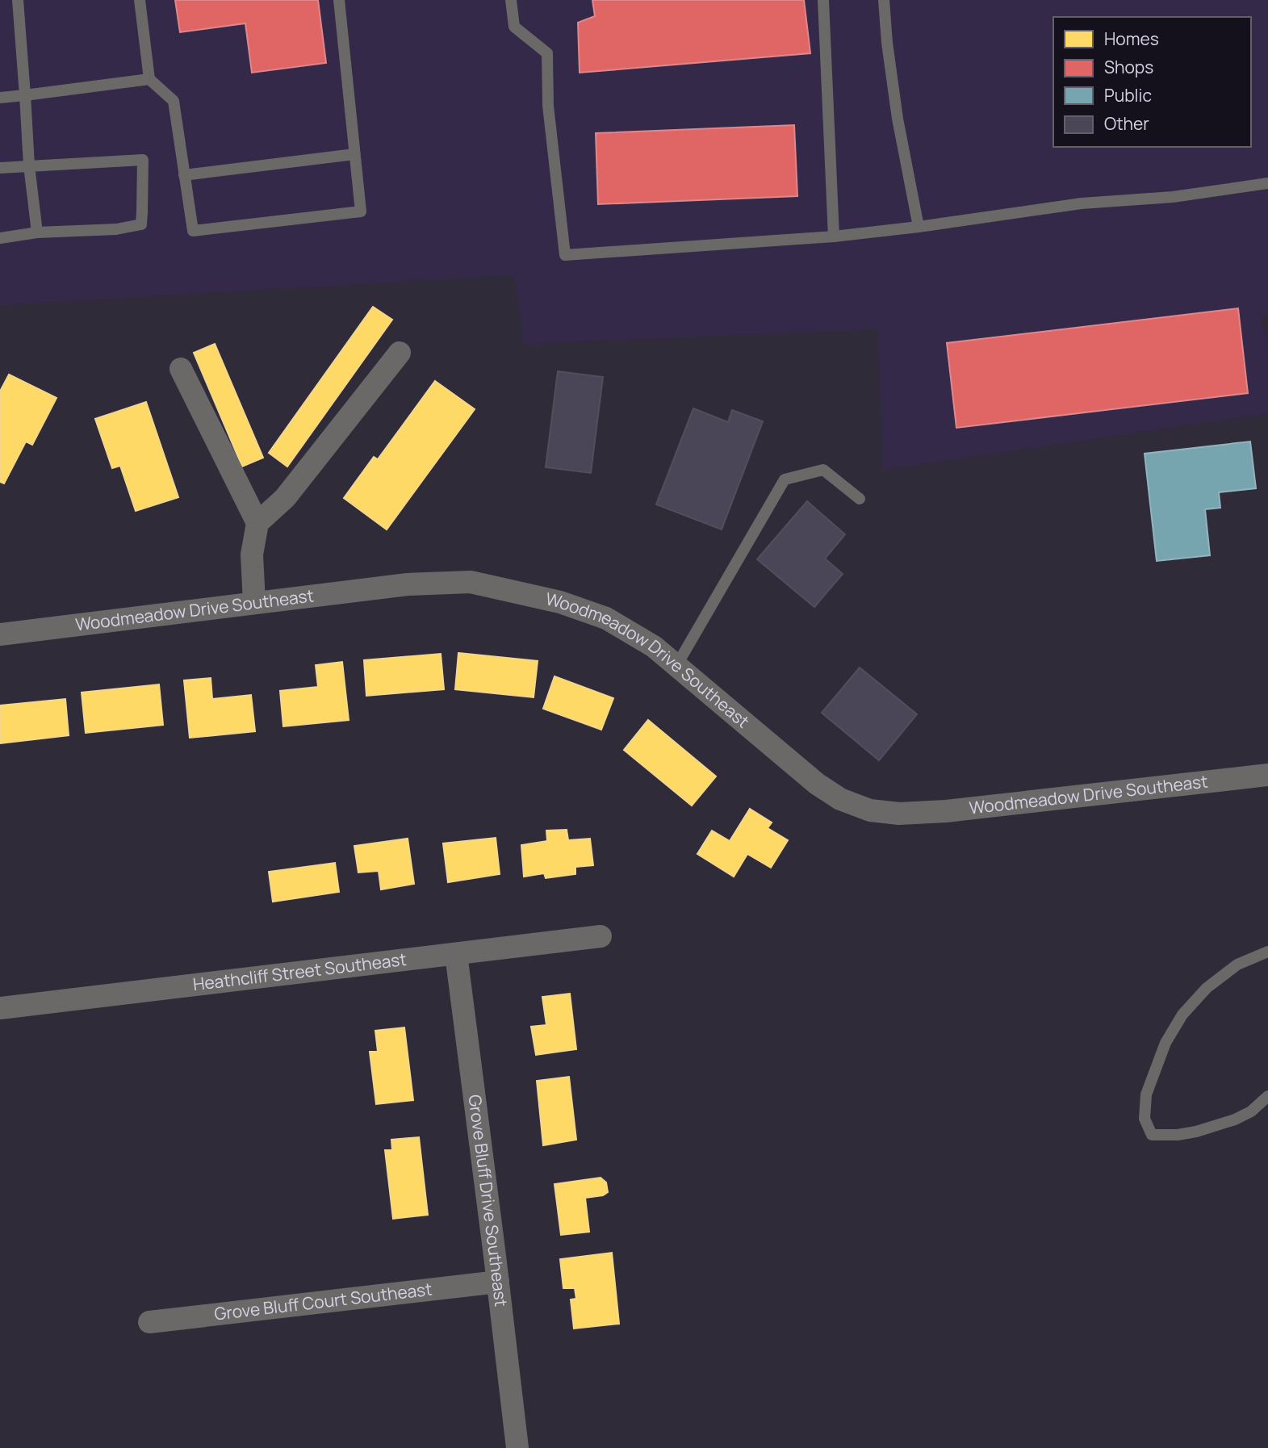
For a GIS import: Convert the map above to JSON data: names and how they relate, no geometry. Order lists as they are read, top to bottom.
{
  "streets": {
    "street": [
      "Woodmeadow Drive Southeast",
      "Heathcliff Street Southeast",
      "Grove Bluff Drive Southeast",
      "Grove Bluff Court Southeast"
    ]
  },
  "crossings": [
    ["Heathcliff Street Southeast", "Grove Bluff Drive Southeast"],
    ["Grove Bluff Drive Southeast", "Grove Bluff Court Southeast"]
  ],
  "legend": [
    "Homes",
    "Shops",
    "Public",
    "Other"
  ]
}
